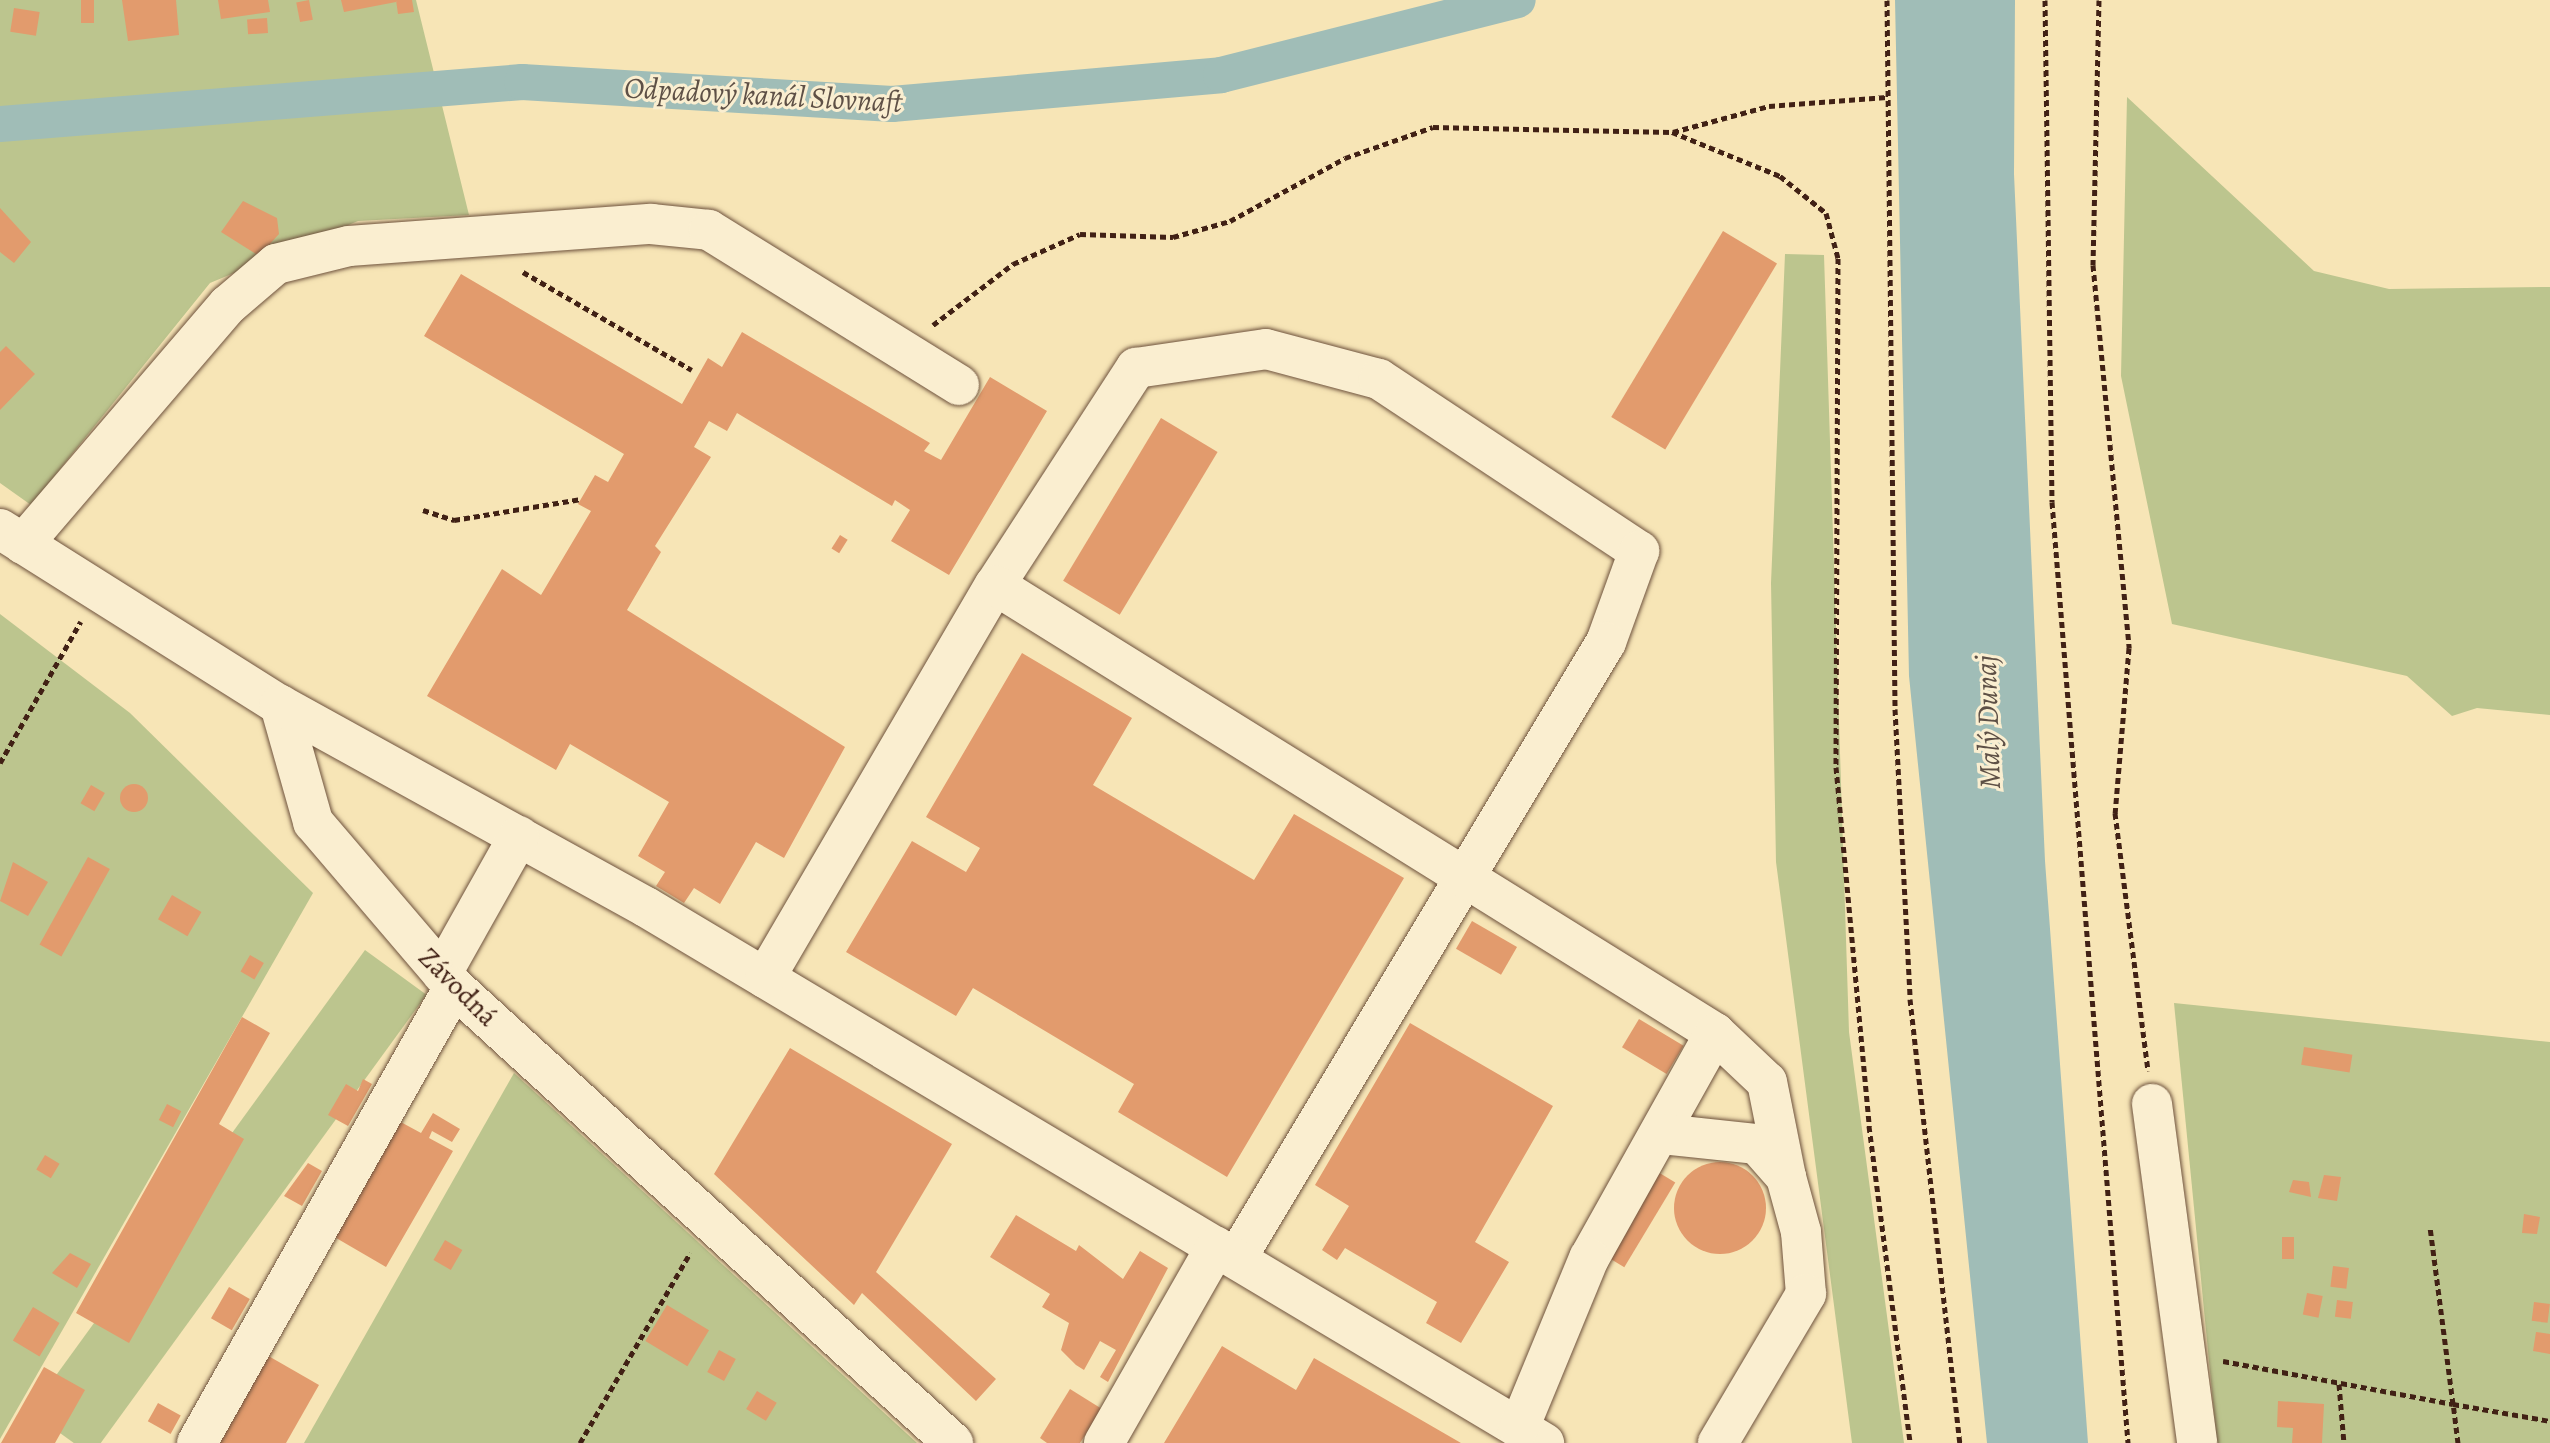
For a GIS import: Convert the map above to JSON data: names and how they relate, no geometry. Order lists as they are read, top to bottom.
{
  "streets": {
    "street": ["Závodná"]
  },
  "water": ["Odpadový kanál Slovnaft", "Malý Dunaj"]
}
